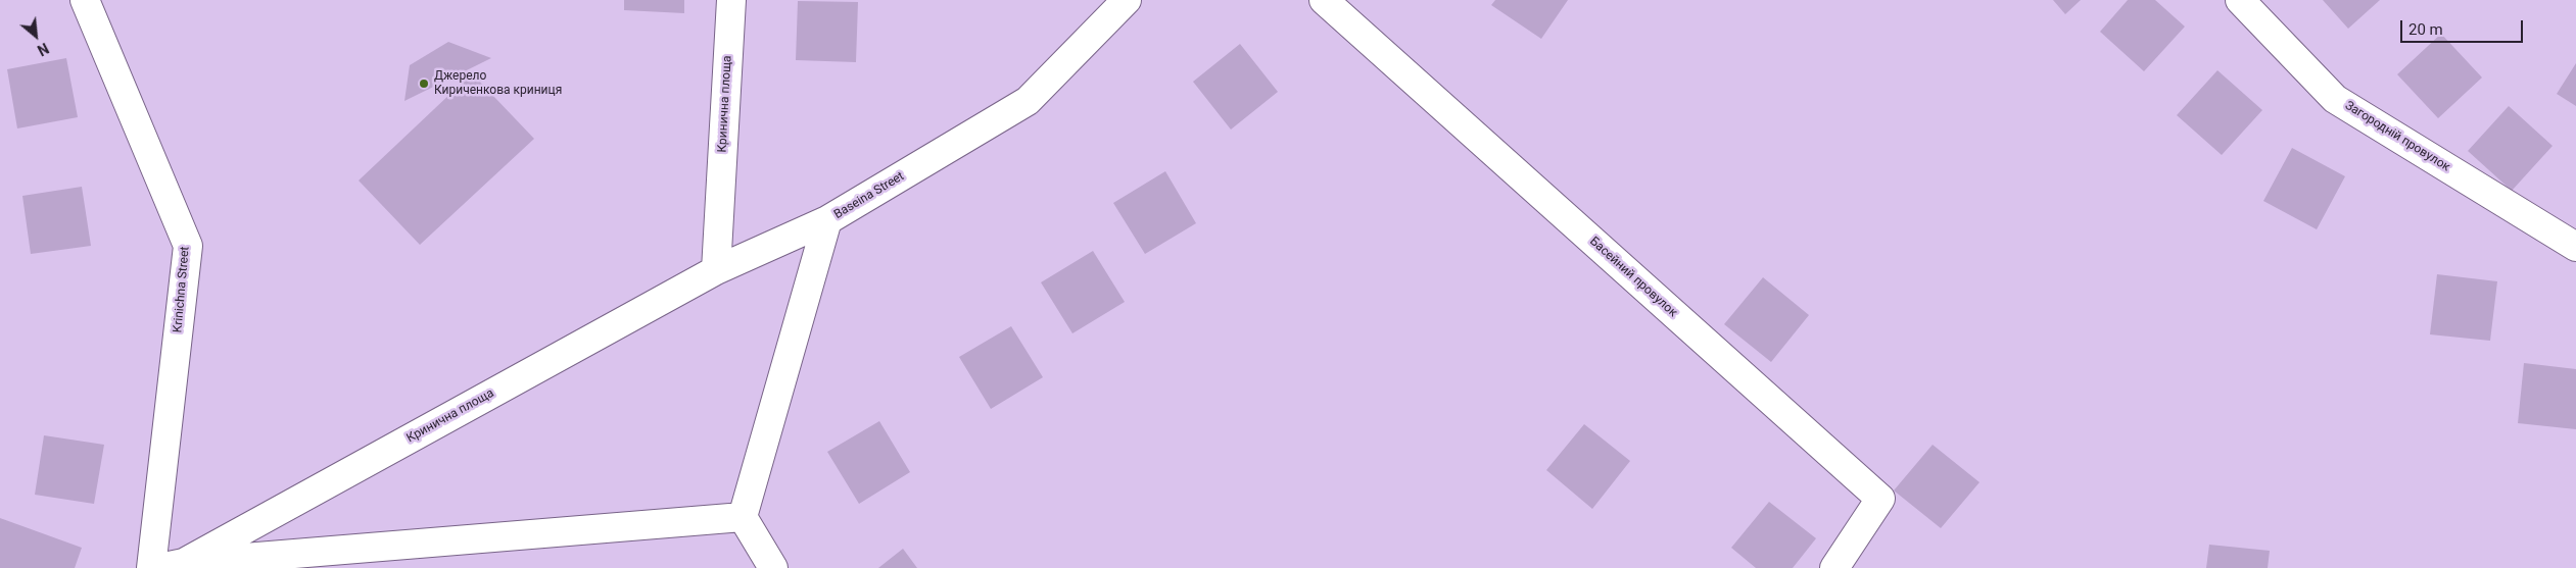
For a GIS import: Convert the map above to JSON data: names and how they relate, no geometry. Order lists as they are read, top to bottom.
{
  "streets": {
    "street": [
      "Кринична площа",
      "Загородній провулок",
      "Baseina Street",
      "Басейний провулок",
      "Krinichna Street"
    ]
  },
  "crossings": [
    ["Кринична площа", "Baseina Street"]
  ],
  "places": ["Джерело Кириченкова криниця"],
  "scale_bar": "20 m",
  "north": "bottom right"
}
